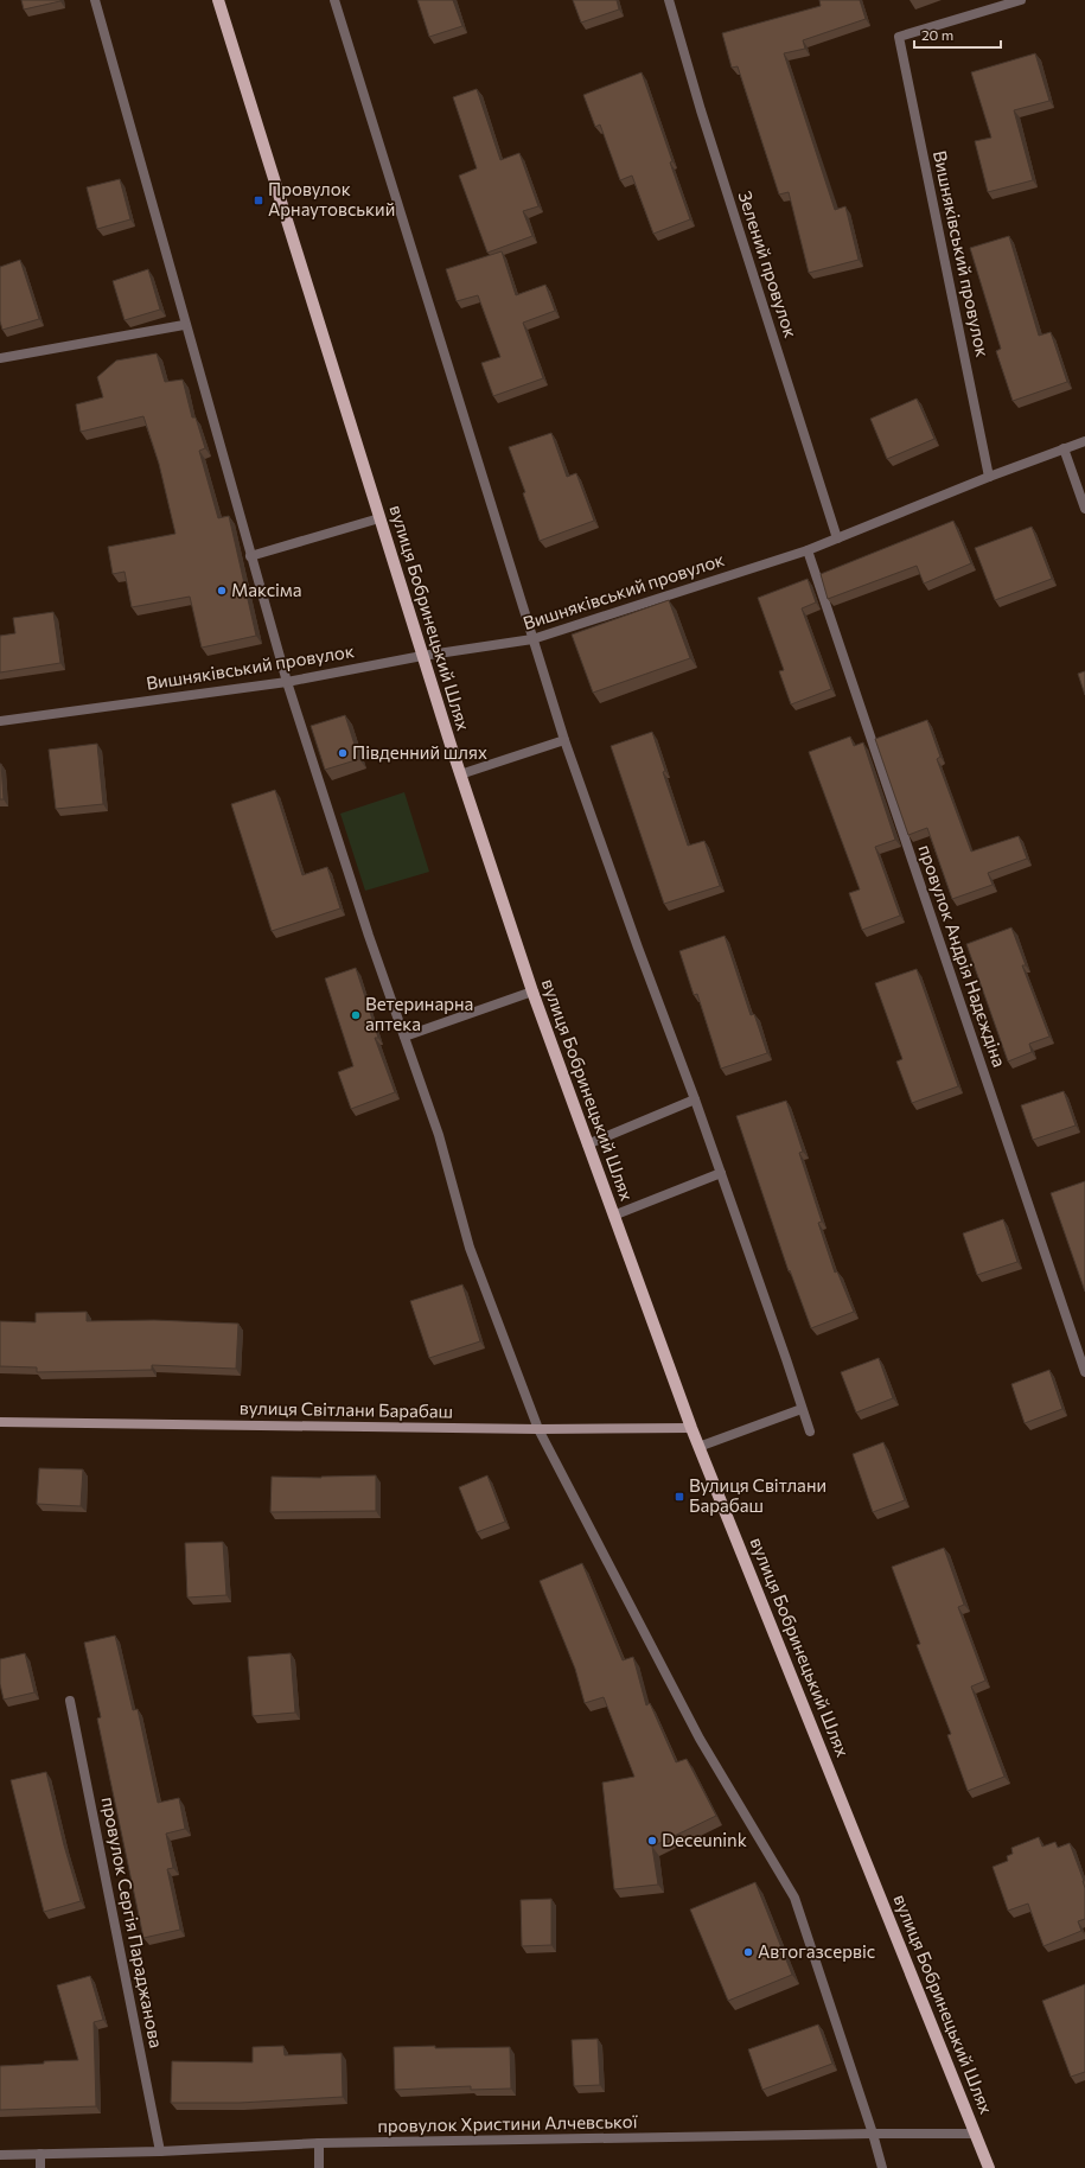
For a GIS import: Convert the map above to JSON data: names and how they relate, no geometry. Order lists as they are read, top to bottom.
{
  "streets": {
    "main road": ["вулиця Бобринецький Шлях"],
    "street": [
      "Вишняківський провулок",
      "Зелений провулок",
      "провулок Андрія Надєждіна",
      "вулиця Світлани Барабаш",
      "провулок Сергія Параджанова",
      "провулок Христини Алчевської"
    ]
  },
  "crossings": [
    ["Вишняківський провулок", "Зелений провулок"],
    ["Вишняківський провулок", "вулиця Бобринецький Шлях"],
    ["Вишняківський провулок", "провулок Андрія Надєждіна"],
    ["вулиця Бобринецький Шлях", "вулиця Світлани Барабаш"],
    ["вулиця Бобринецький Шлях", "провулок Христини Алчевської"],
    ["провулок Сергія Параджанова", "провулок Христини Алчевської"]
  ],
  "places": {
    "transit": ["Провулок Арнаутовський", "Вулиця Світлани Барабаш"],
    "other": [
      "Максіма",
      "Південний шлях",
      "Ветеринарна аптека",
      "Deceunink",
      "Автогазсервіс"
    ]
  },
  "scale_bar": "20 m"
}
